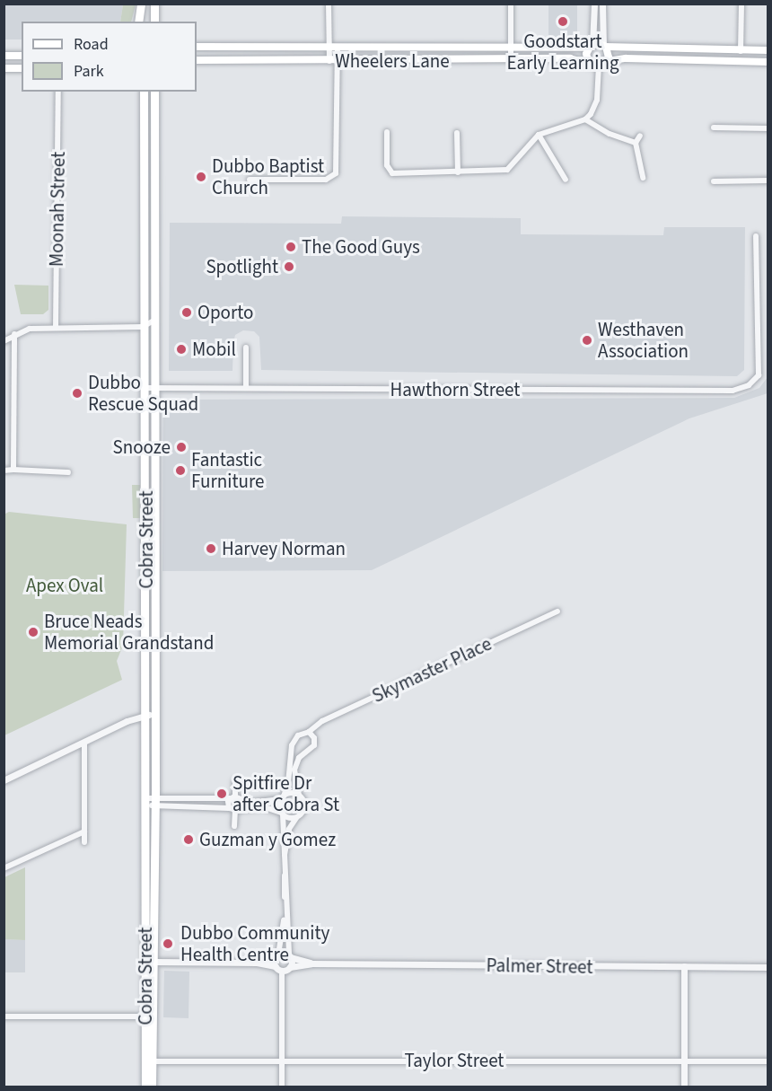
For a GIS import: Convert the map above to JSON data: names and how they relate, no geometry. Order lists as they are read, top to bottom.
{
  "streets": {
    "highway": ["Cobra Street"],
    "main road": ["Wheelers Lane"],
    "street": [
      "Moonah Street",
      "Hawthorn Street",
      "Skymaster Place",
      "Palmer Street",
      "Taylor Street"
    ]
  },
  "crossings": [
    ["Hawthorn Street", "Cobra Street"],
    ["Cobra Street", "Taylor Street"]
  ],
  "parks": ["Apex Oval"],
  "places": [
    "Goodstart Early Learning",
    "Dubbo Baptist Church",
    "The Good Guys",
    "Spotlight",
    "Oporto",
    "Westhaven Association",
    "Mobil",
    "Dubbo Rescue Squad",
    "Snooze",
    "Fantastic Furniture",
    "Harvey Norman",
    "Bruce Neads Memorial Grandstand",
    "Spitfire Dr after Cobra St",
    "Guzman y Gomez",
    "Dubbo Community Health Centre"
  ],
  "legend": ["Road", "Park"]
}
